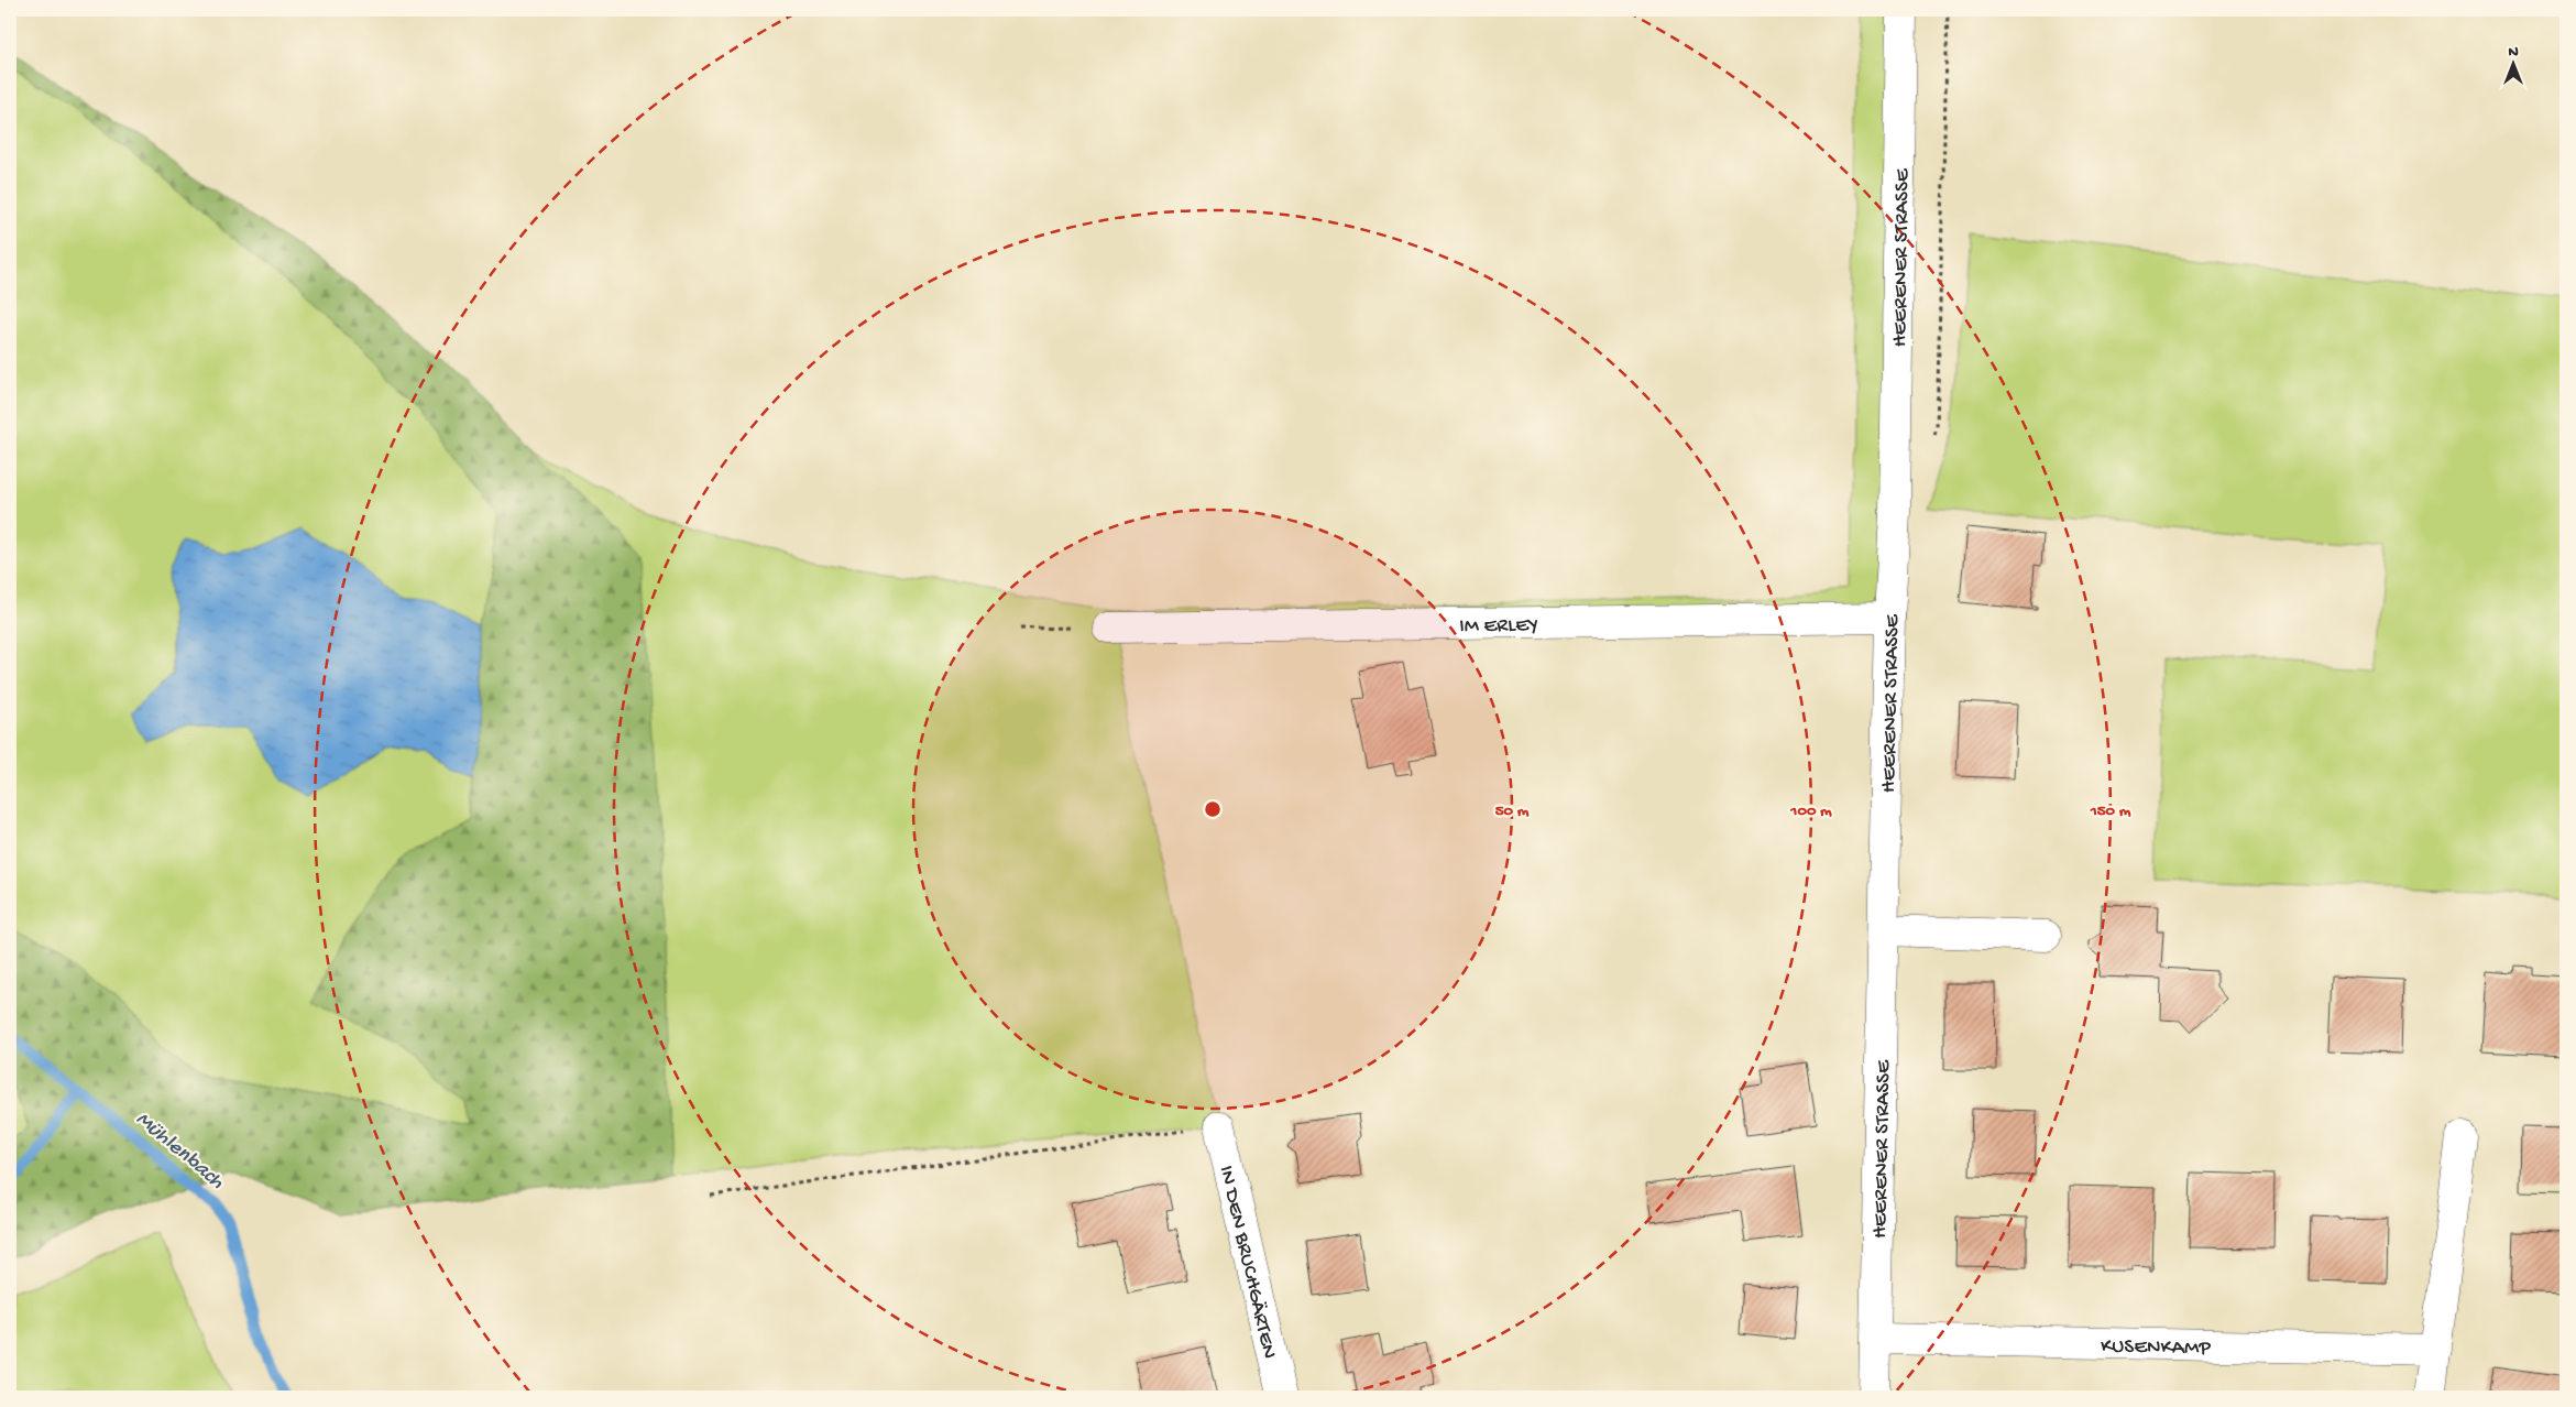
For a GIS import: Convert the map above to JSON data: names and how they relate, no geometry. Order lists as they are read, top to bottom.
{
  "streets": {
    "street": [
      "HEERENER STRASSE",
      "IM ERLEY",
      "IN DEN BRUCHGÄRTEN",
      "KUSENKAMP"
    ]
  },
  "crossings": [
    ["HEERENER STRASSE", "IM ERLEY"],
    ["HEERENER STRASSE", "KUSENKAMP"]
  ],
  "water": ["Mühlenbach"],
  "north": "top",
  "rings": ["50 m", "100 m", "150 m"]
}
